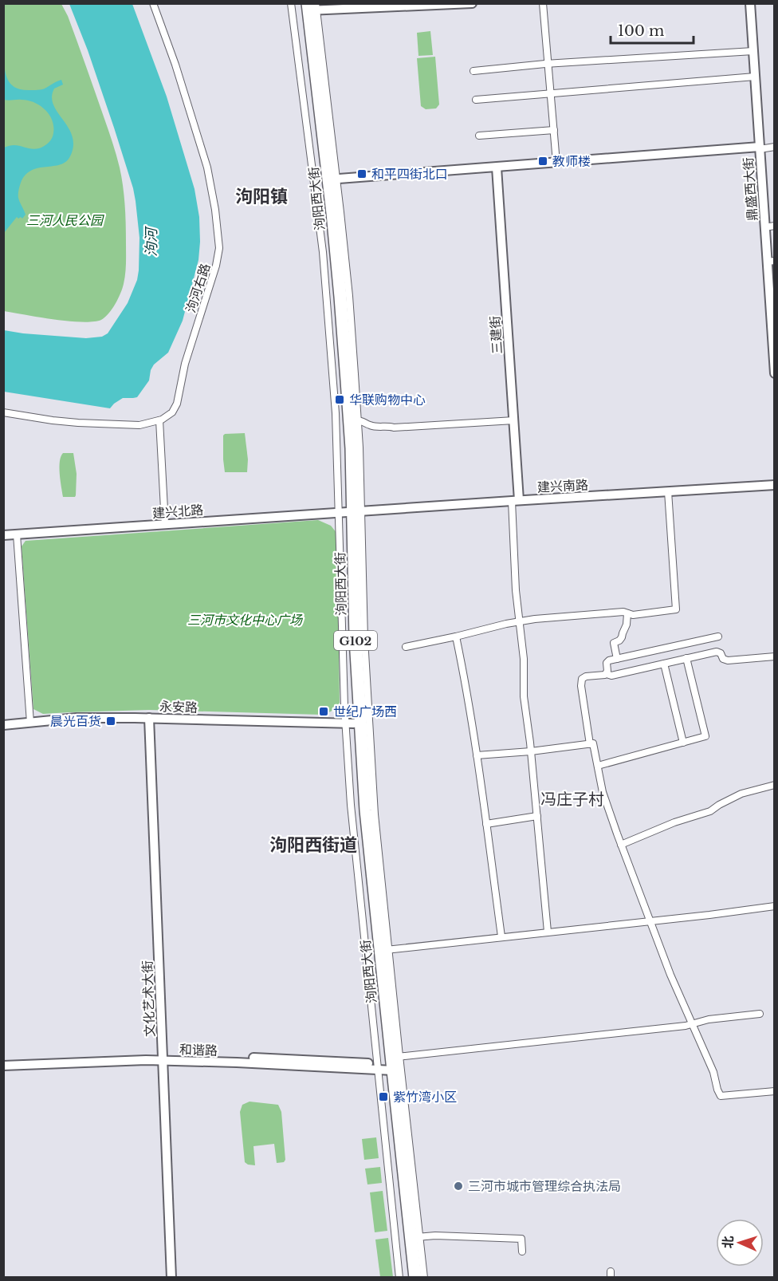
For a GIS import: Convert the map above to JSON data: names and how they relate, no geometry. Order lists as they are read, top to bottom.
{
  "streets": {
    "highway": ["泃阳西大街", "G102"],
    "street": [
      "鼎盛西大街",
      "泃河右路",
      "三建街",
      "建兴南路",
      "建兴北路",
      "永安路",
      "文化艺术大街",
      "和谐路"
    ]
  },
  "crossings": [
    ["泃阳西大街", "建兴南路"],
    ["泃阳西大街", "建兴北路"],
    ["泃阳西大街", "永安路"],
    ["泃阳西大街", "和谐路"],
    ["三建街", "建兴南路"],
    ["建兴南路", "建兴北路"],
    ["永安路", "文化艺术大街"],
    ["文化艺术大街", "和谐路"]
  ],
  "districts": ["泃阳镇", "冯庄子村", "泃阳西街道"],
  "water": ["泃河"],
  "parks": ["三河人民公园", "三河市文化中心广场"],
  "places": {
    "transit": [
      "教师楼",
      "和平四街北口",
      "华联购物中心",
      "世纪广场西",
      "晨光百货",
      "紫竹湾小区"
    ],
    "other": ["三河市城市管理综合执法局"]
  },
  "scale_bar": "100 m",
  "north": "left"
}
